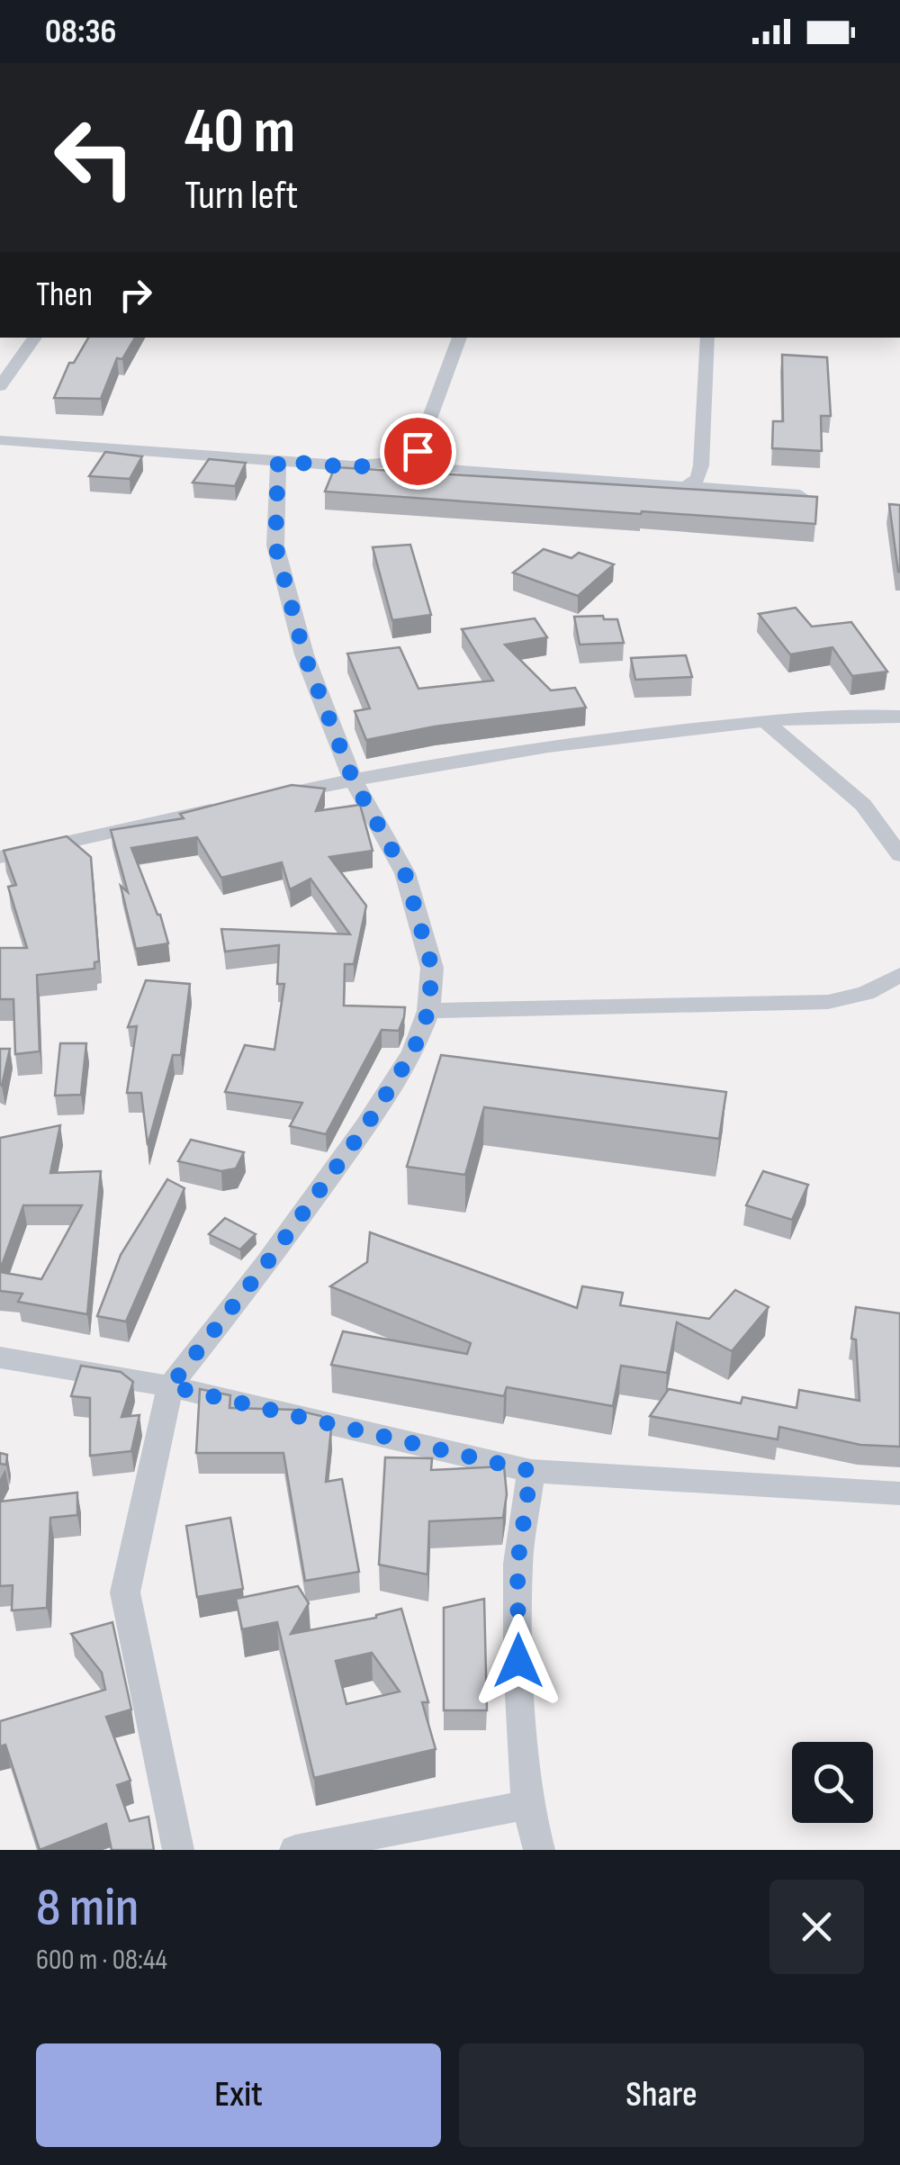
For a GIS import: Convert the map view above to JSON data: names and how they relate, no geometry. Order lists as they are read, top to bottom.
{
  "page": {
    "status": "08:36",
    "turn": ["40 m", "Turn left"],
    "then": "Then",
    "heading": ["8 min", "600 m · 08:44"],
    "buttons": ["Exit", "Share"]
  }
}
